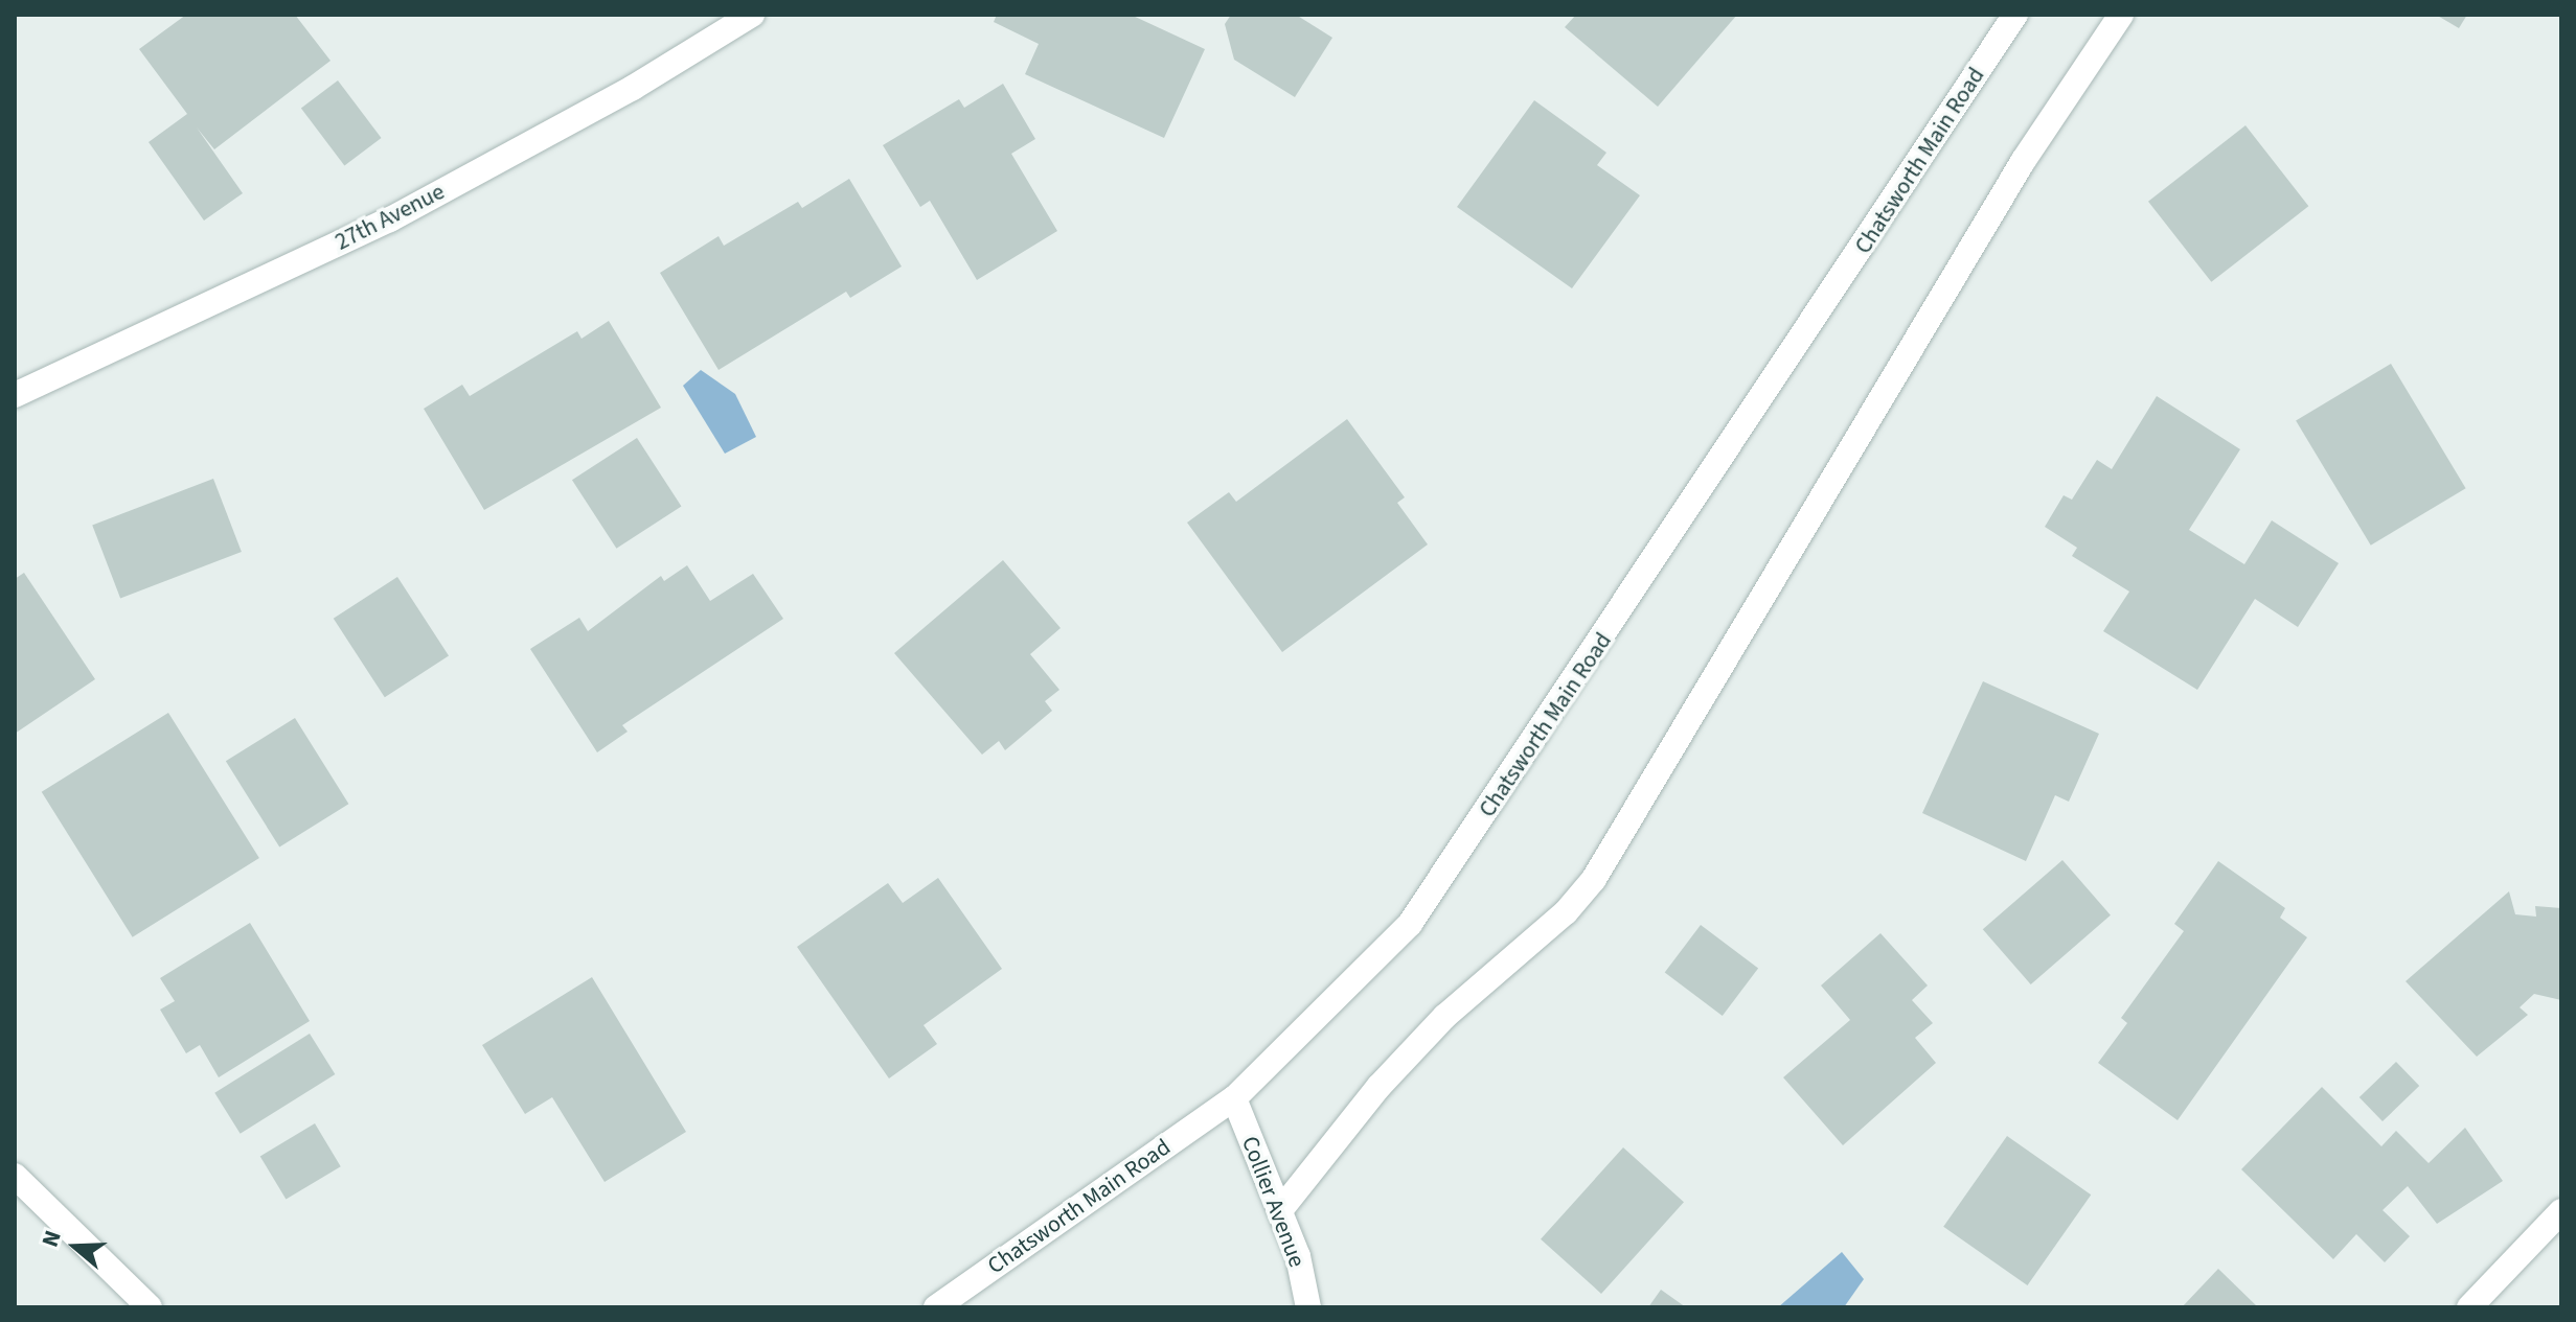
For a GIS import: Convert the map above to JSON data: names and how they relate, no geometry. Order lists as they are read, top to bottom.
{
  "streets": {
    "street": ["Chatsworth Main Road", "27th Avenue", "Collier Avenue"]
  },
  "crossings": [
    ["Chatsworth Main Road", "Collier Avenue"]
  ],
  "north": "left"
}
